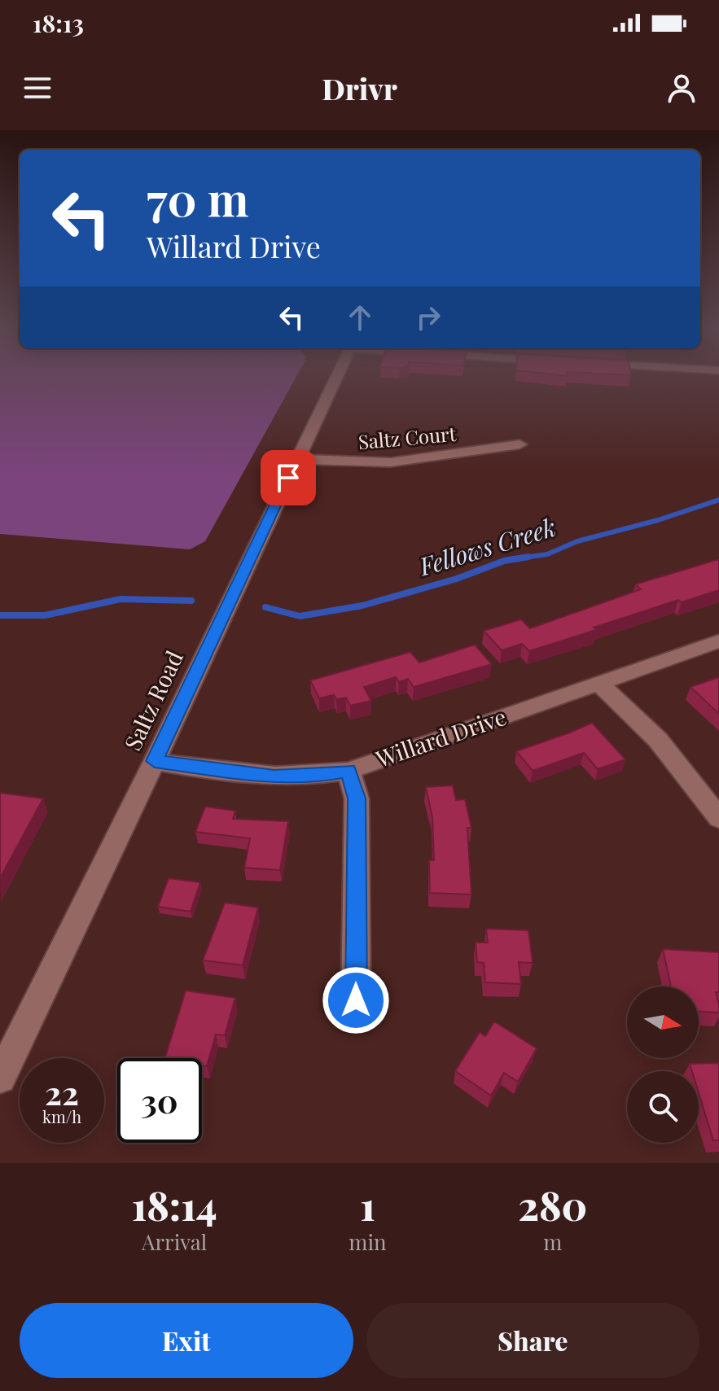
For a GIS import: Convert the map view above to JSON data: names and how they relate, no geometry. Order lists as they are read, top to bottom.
{
  "streets": {
    "street": ["Saltz Court", "Saltz Road", "Willard Drive"]
  },
  "crossings": [
    ["Saltz Court", "Saltz Road"],
    ["Saltz Road", "Willard Drive"]
  ],
  "water": ["Fellows Creek"],
  "north": "right",
  "page": {
    "status": "18:13",
    "header": "Drivr",
    "turn": ["70 m", "Willard Drive"],
    "speed": "22 km/h",
    "limit": "30",
    "eta": [
      "18:14",
      "Arrival",
      "1",
      "min",
      "280",
      "m"
    ],
    "buttons": ["Exit", "Share"]
  }
}
